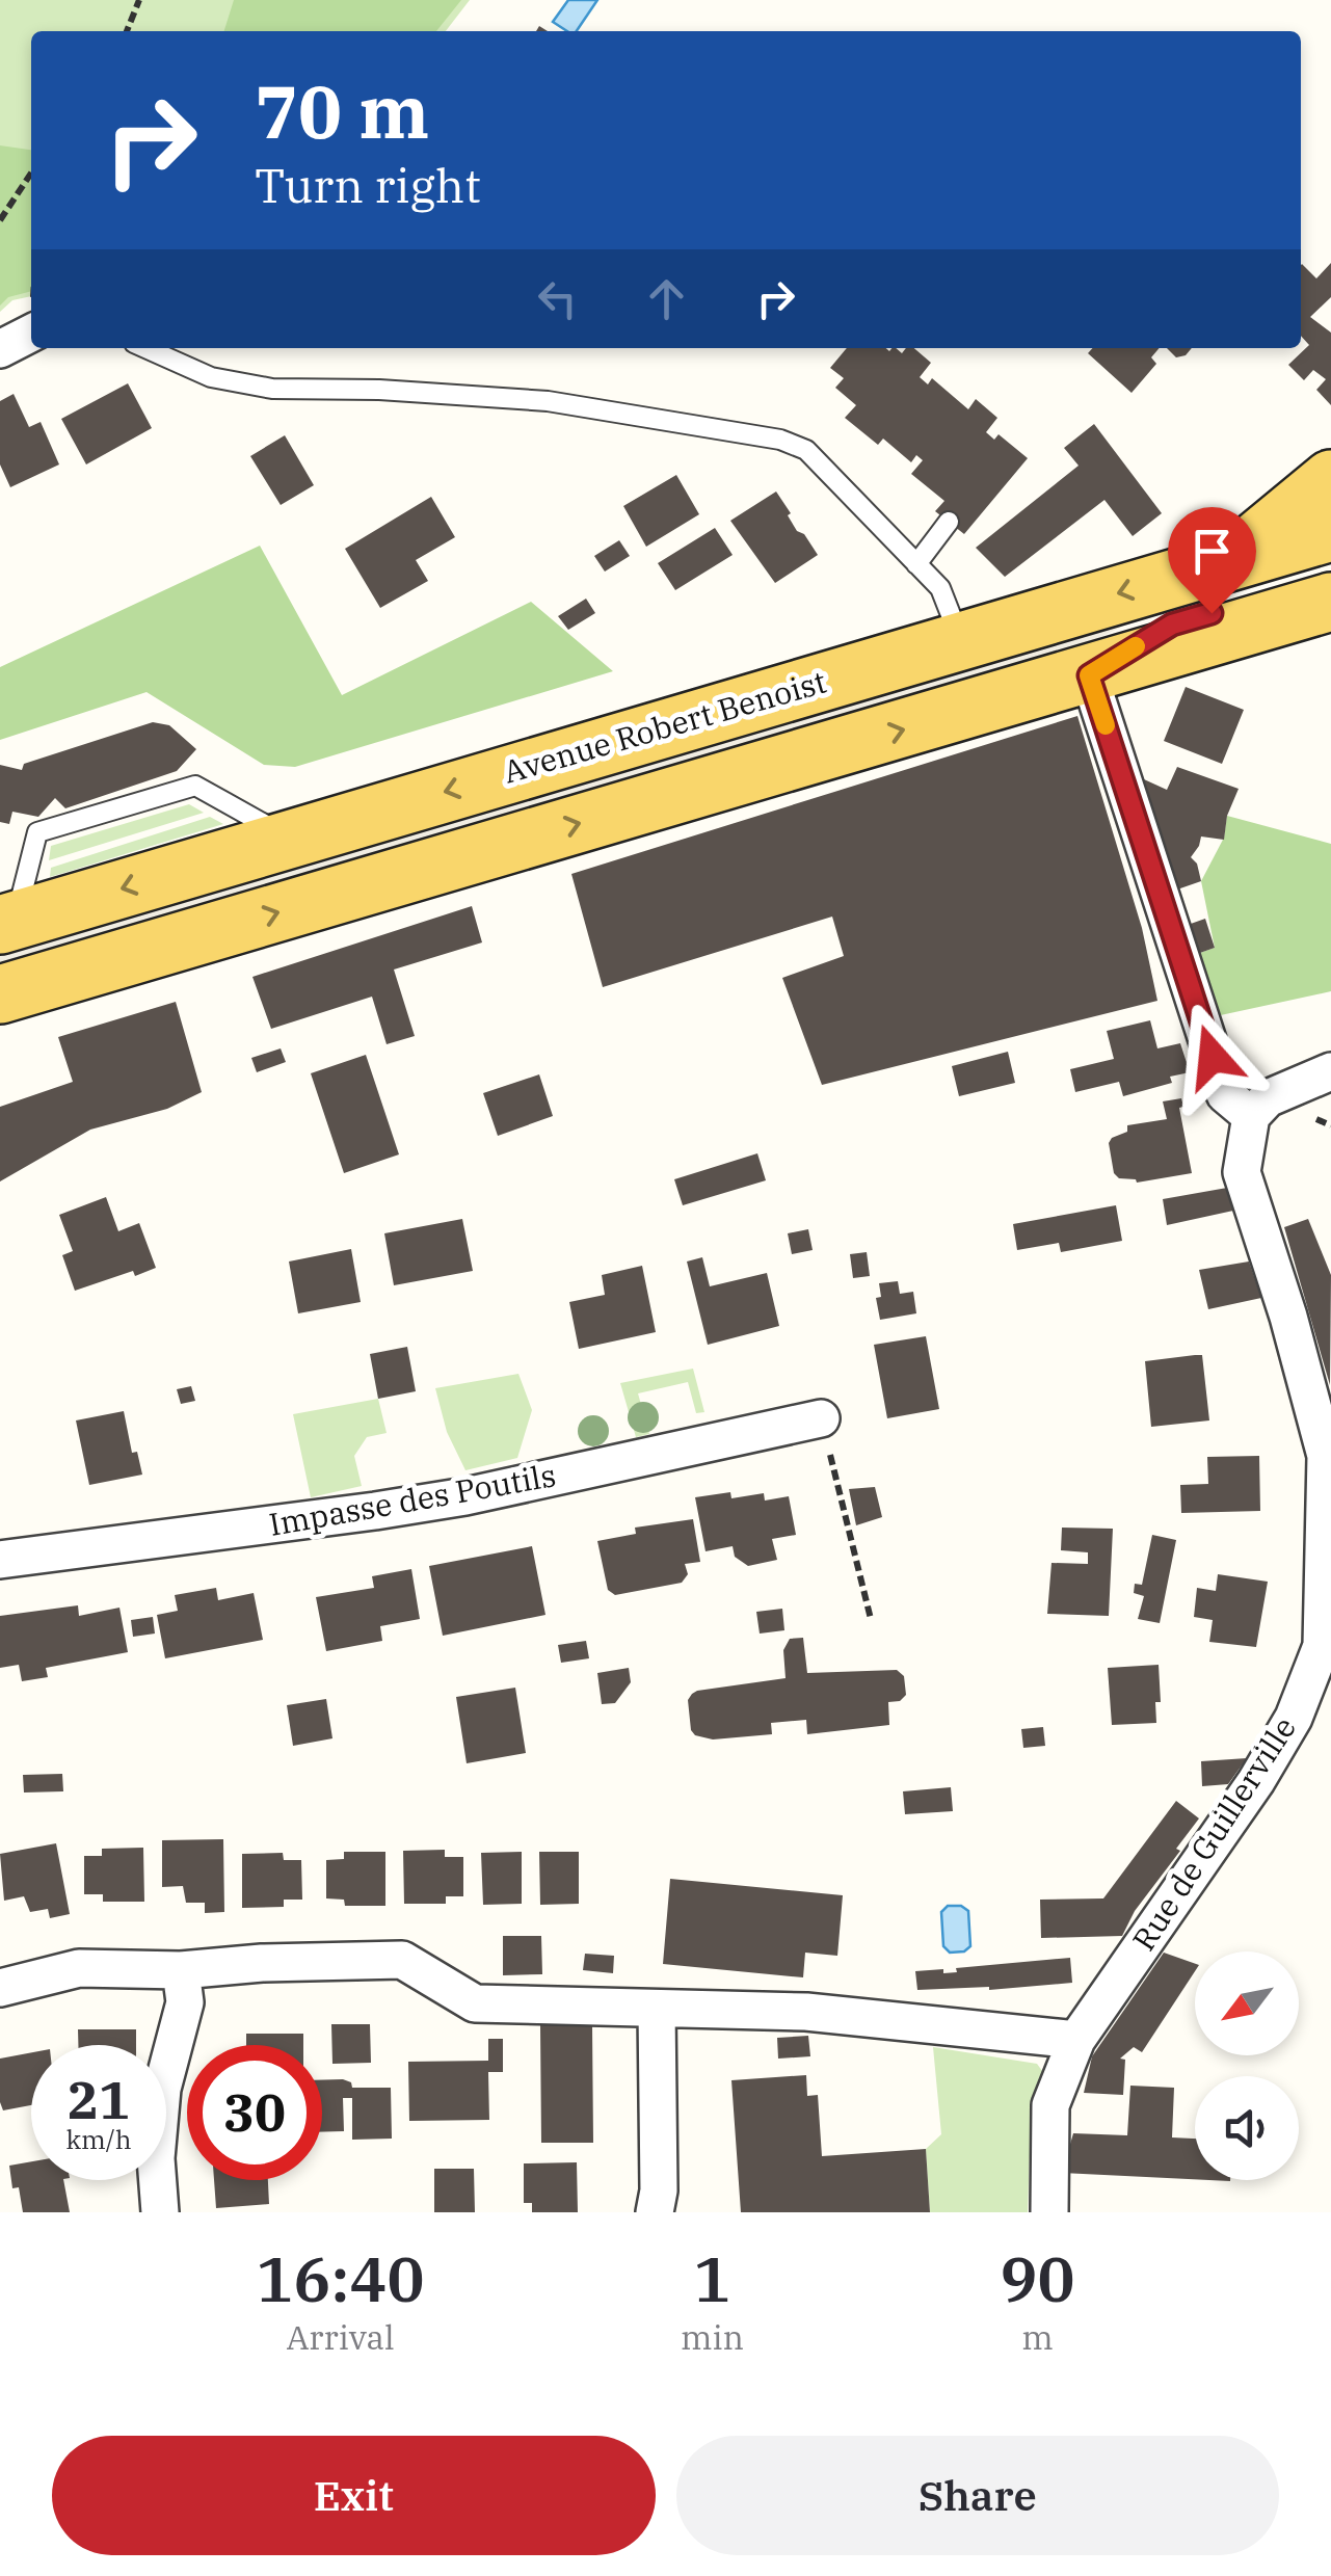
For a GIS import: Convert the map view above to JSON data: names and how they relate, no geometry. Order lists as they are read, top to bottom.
{
  "streets": {
    "main road": ["Avenue Robert Benoist"],
    "street": ["Impasse des Poutils", "Rue de Guillerville"]
  },
  "north": "bottom left",
  "page": {
    "turn": ["70 m", "Turn right"],
    "speed": "21 km/h",
    "limit": "30",
    "eta": [
      "16:40",
      "Arrival",
      "1",
      "min",
      "90",
      "m"
    ],
    "buttons": ["Exit", "Share"]
  }
}
